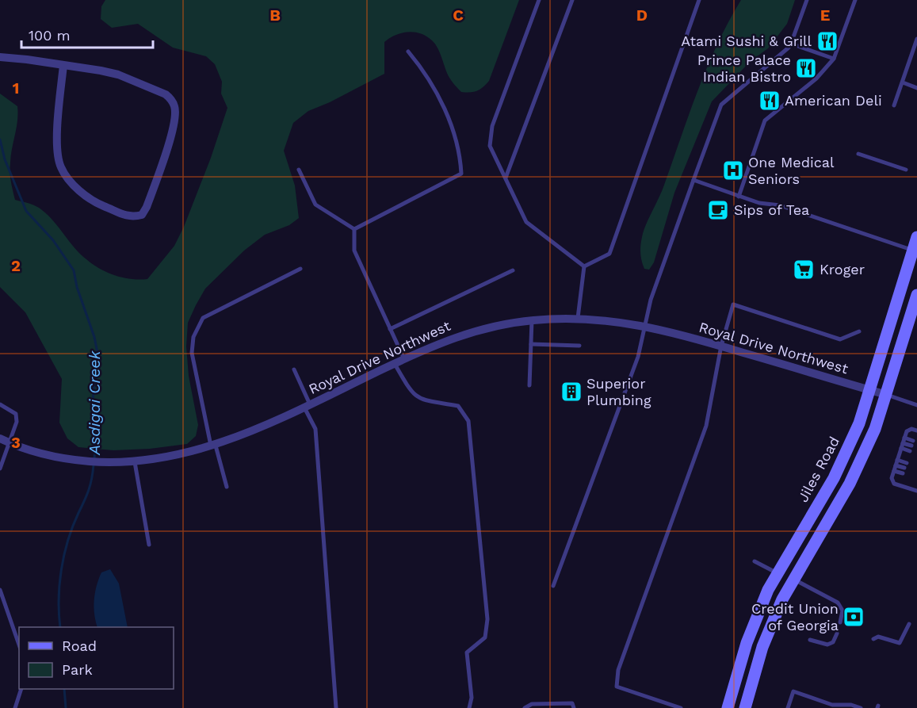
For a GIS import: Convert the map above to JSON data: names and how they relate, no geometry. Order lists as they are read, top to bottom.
{
  "streets": {
    "street": ["Royal Drive Northwest", "Jiles Road"]
  },
  "crossings": [
    ["Royal Drive Northwest", "Jiles Road"]
  ],
  "water": ["Asdigai Creek"],
  "places": {
    "restaurant": ["Atami Sushi & Grill", "Prince Palace Indian Bistro", "American Deli"],
    "hospital": ["One Medical Seniors"],
    "cafe": ["Sips of Tea"],
    "supermarket": ["Kroger"],
    "building": ["Superior Plumbing"],
    "bank": ["Credit Union of Georgia"]
  },
  "legend": ["Road", "Park"],
  "scale_bar": "100 m",
  "grid": {
    "columns": [
      "B",
      "C",
      "D",
      "E"
    ],
    "rows": ["1", "2", "3"]
  }
}
